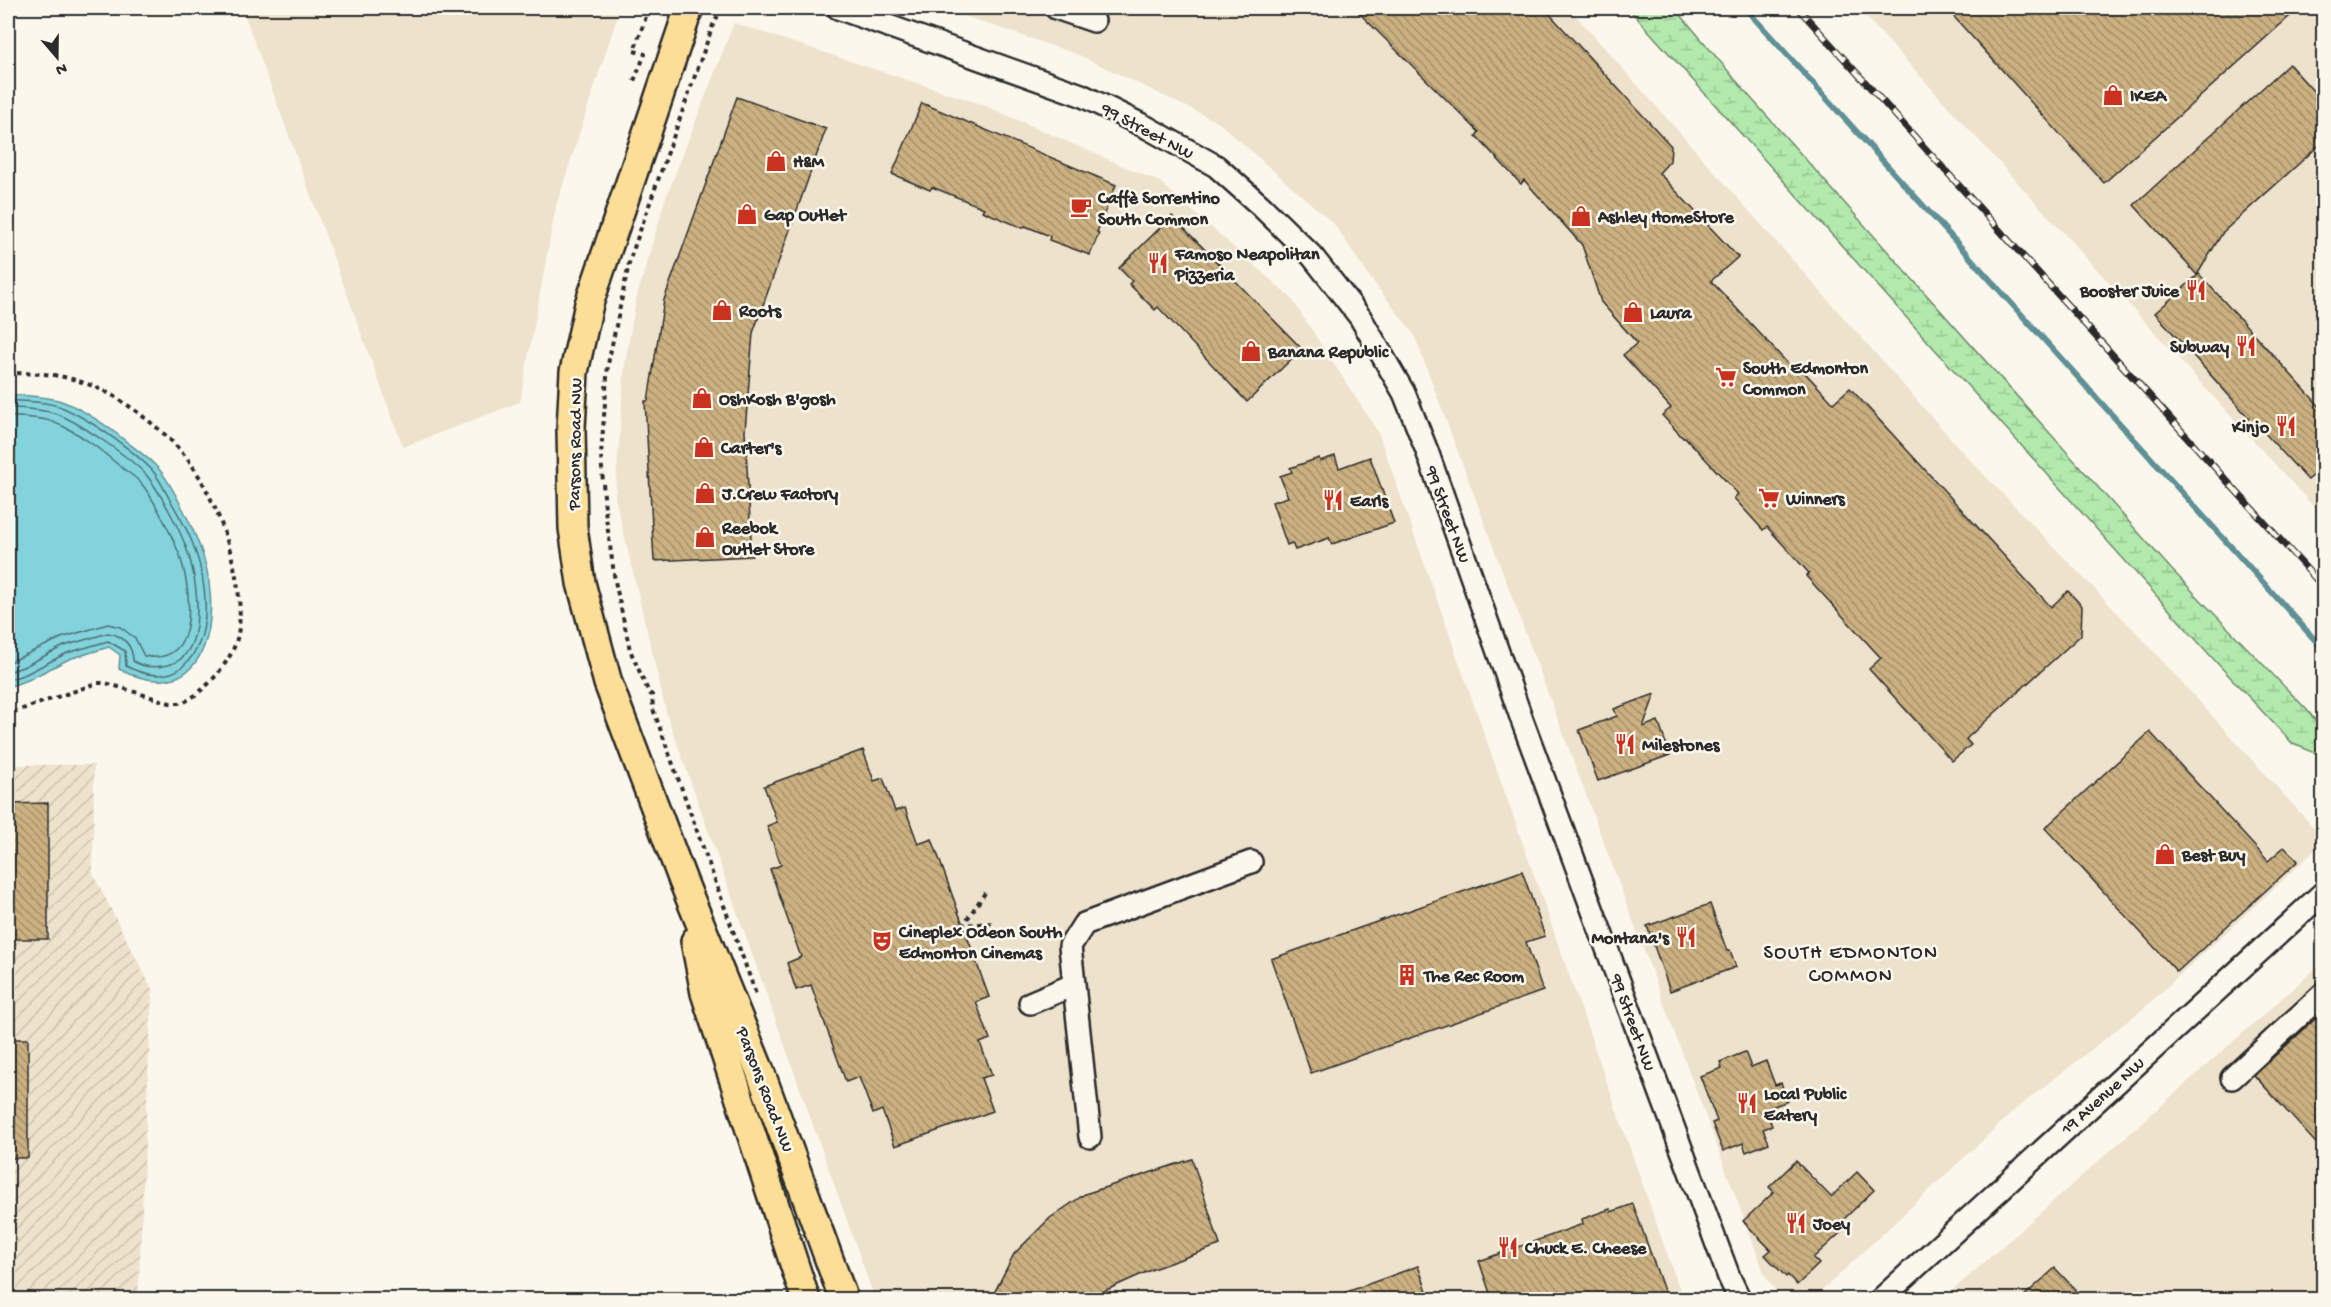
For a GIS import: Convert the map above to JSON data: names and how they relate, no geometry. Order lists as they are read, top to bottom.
{
  "streets": {
    "main road": ["Parsons Road NW"],
    "street": ["99 Street NW", "19 Avenue NW"]
  },
  "districts": ["SOUTH EDMONTON COMMON"],
  "places": {
    "shop": [
      "IKEA",
      "H&M",
      "Gap Outlet",
      "Ashley HomeStore",
      "Roots",
      "Laura",
      "Banana Republic",
      "OshKosh B'gosh",
      "Carter's",
      "J.Crew Factory",
      "Reebok Outlet Store",
      "Best Buy"
    ],
    "cafe": ["Caffè Sorrentino South Common"],
    "restaurant": [
      "Famoso Neapolitan Pizzeria",
      "Booster Juice",
      "Subway",
      "Kinjo",
      "Earls",
      "Milestones",
      "Montana's",
      "Local Public Eatery",
      "Joey",
      "Chuck E. Cheese"
    ],
    "supermarket": ["South Edmonton Common", "Winners"],
    "theatre": ["Cineplex Odeon South Edmonton Cinemas"],
    "building": ["The Rec Room"]
  },
  "north": "bottom"
}
